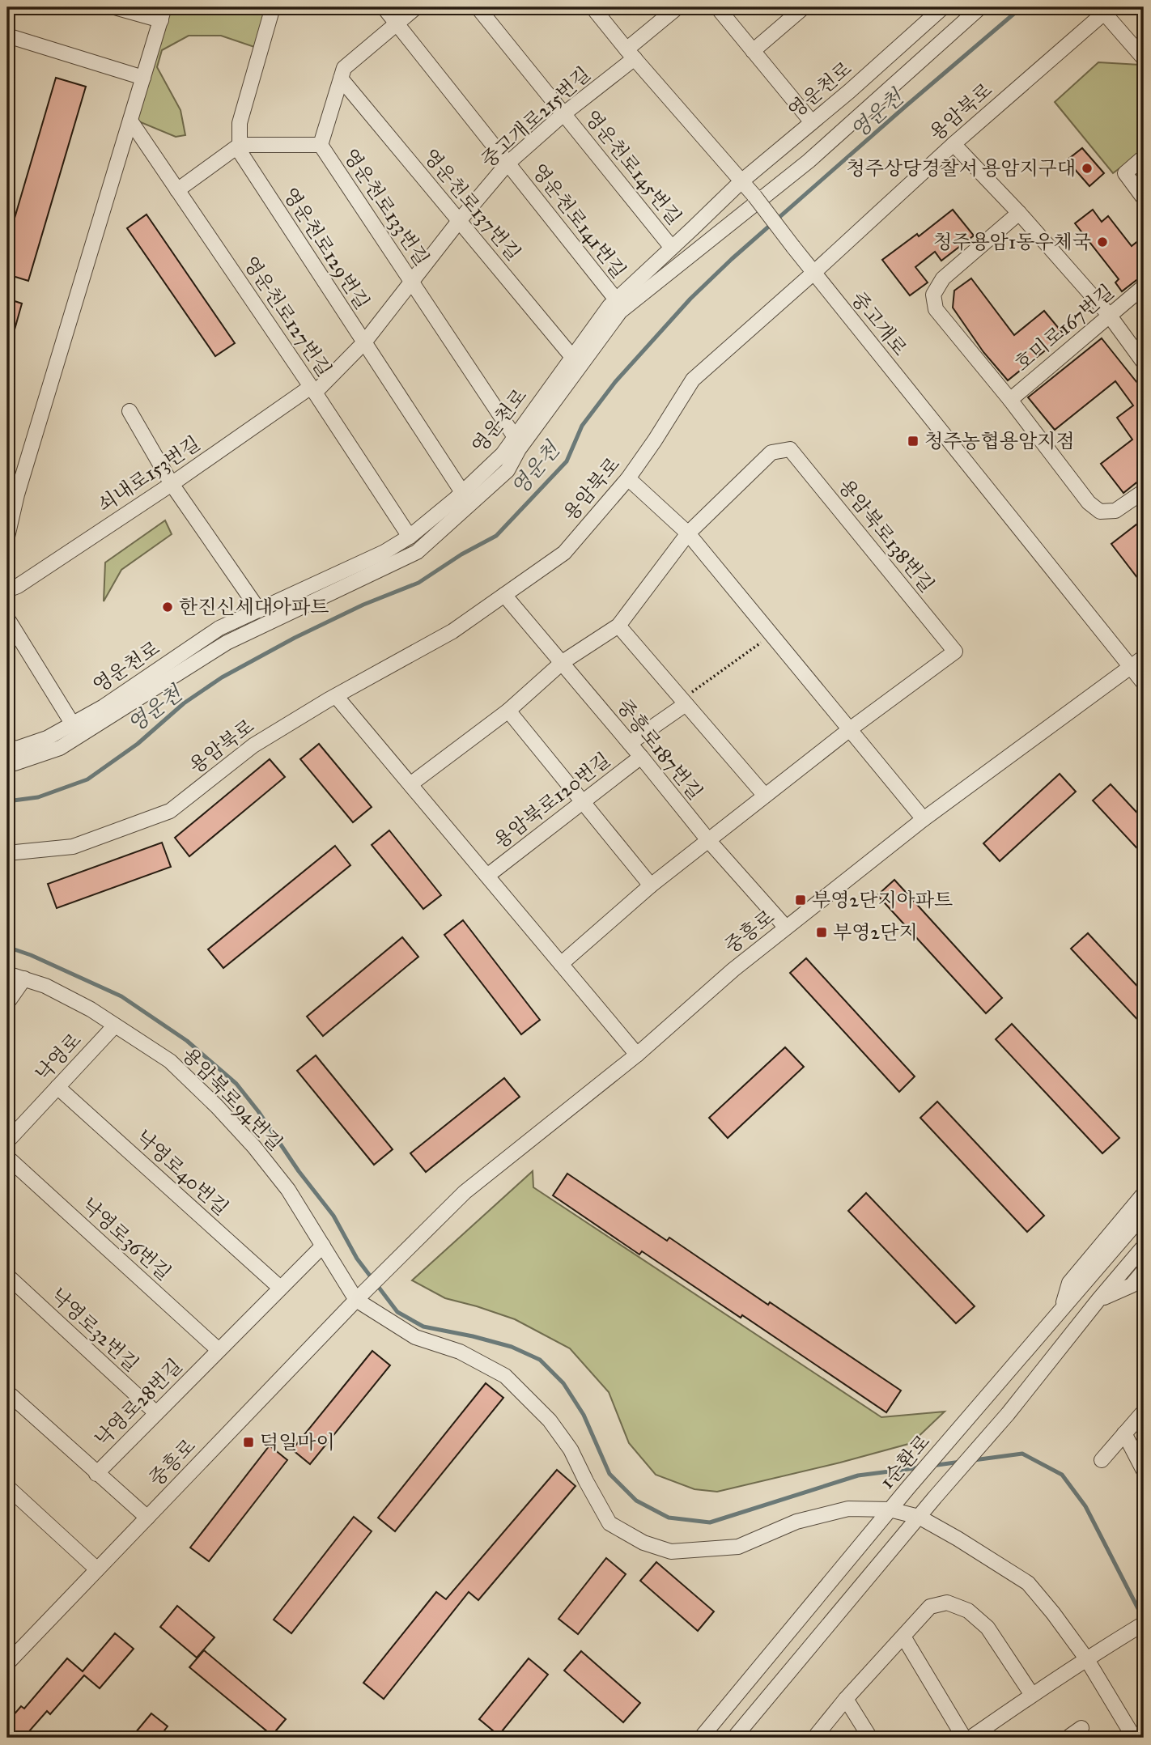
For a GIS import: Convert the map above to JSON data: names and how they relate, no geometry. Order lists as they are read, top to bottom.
{
  "streets": {
    "street": [
      "영운천로",
      "용암북로",
      "중고개로215번길",
      "영운천로145번길",
      "영운천로137번길",
      "영운천로133번길",
      "영운천로141번길",
      "영운천로129번길",
      "영운천로127번길",
      "중고개로",
      "호미로167번길",
      "쇠내로153번길",
      "용암북로138번길",
      "중흥로187번길",
      "용암북로120번길",
      "중흥로",
      "낙영로",
      "용암북로94번길",
      "낙영로40번길",
      "낙영로36번길",
      "낙영로32번길",
      "낙영로28번길",
      "1순환로"
    ]
  },
  "crossings": [
    ["영운천로", "영운천로145번길"],
    ["영운천로", "영운천로137번길"],
    ["영운천로", "영운천로133번길"],
    ["영운천로", "영운천로141번길"],
    ["영운천로", "영운천로129번길"],
    ["영운천로", "영운천로127번길"],
    ["영운천로", "중고개로"],
    ["용암북로", "중고개로"],
    ["용암북로", "중흥로187번길"],
    ["중고개로215번길", "영운천로145번길"],
    ["중고개로215번길", "영운천로137번길"],
    ["중고개로215번길", "영운천로133번길"],
    ["중고개로215번길", "영운천로141번길"],
    ["중고개로215번길", "영운천로129번길"],
    ["중고개로215번길", "영운천로127번길"],
    ["중고개로215번길", "중고개로"],
    ["중고개로215번길", "쇠내로153번길"],
    ["영운천로137번길", "영운천로133번길"],
    ["영운천로133번길", "영운천로141번길"],
    ["영운천로127번길", "쇠내로153번길"],
    ["중고개로", "중흥로"],
    ["용암북로138번길", "중흥로187번길"],
    ["중흥로187번길", "용암북로120번길"],
    ["중흥로187번길", "중흥로"],
    ["중흥로", "용암북로94번길"],
    ["중흥로", "낙영로28번길"],
    ["낙영로", "용암북로94번길"],
    ["낙영로", "낙영로40번길"],
    ["낙영로36번길", "낙영로28번길"],
    ["낙영로32번길", "낙영로28번길"]
  ],
  "water": ["영운천"],
  "places": {
    "other": ["청주상당경찰서 용암지구대", "청주용암1동우체국", "한진신세대아파트"],
    "transit": [
      "청주농협용암지점",
      "부영2단지아파트",
      "부영2단지",
      "덕일마이"
    ]
  }
}
